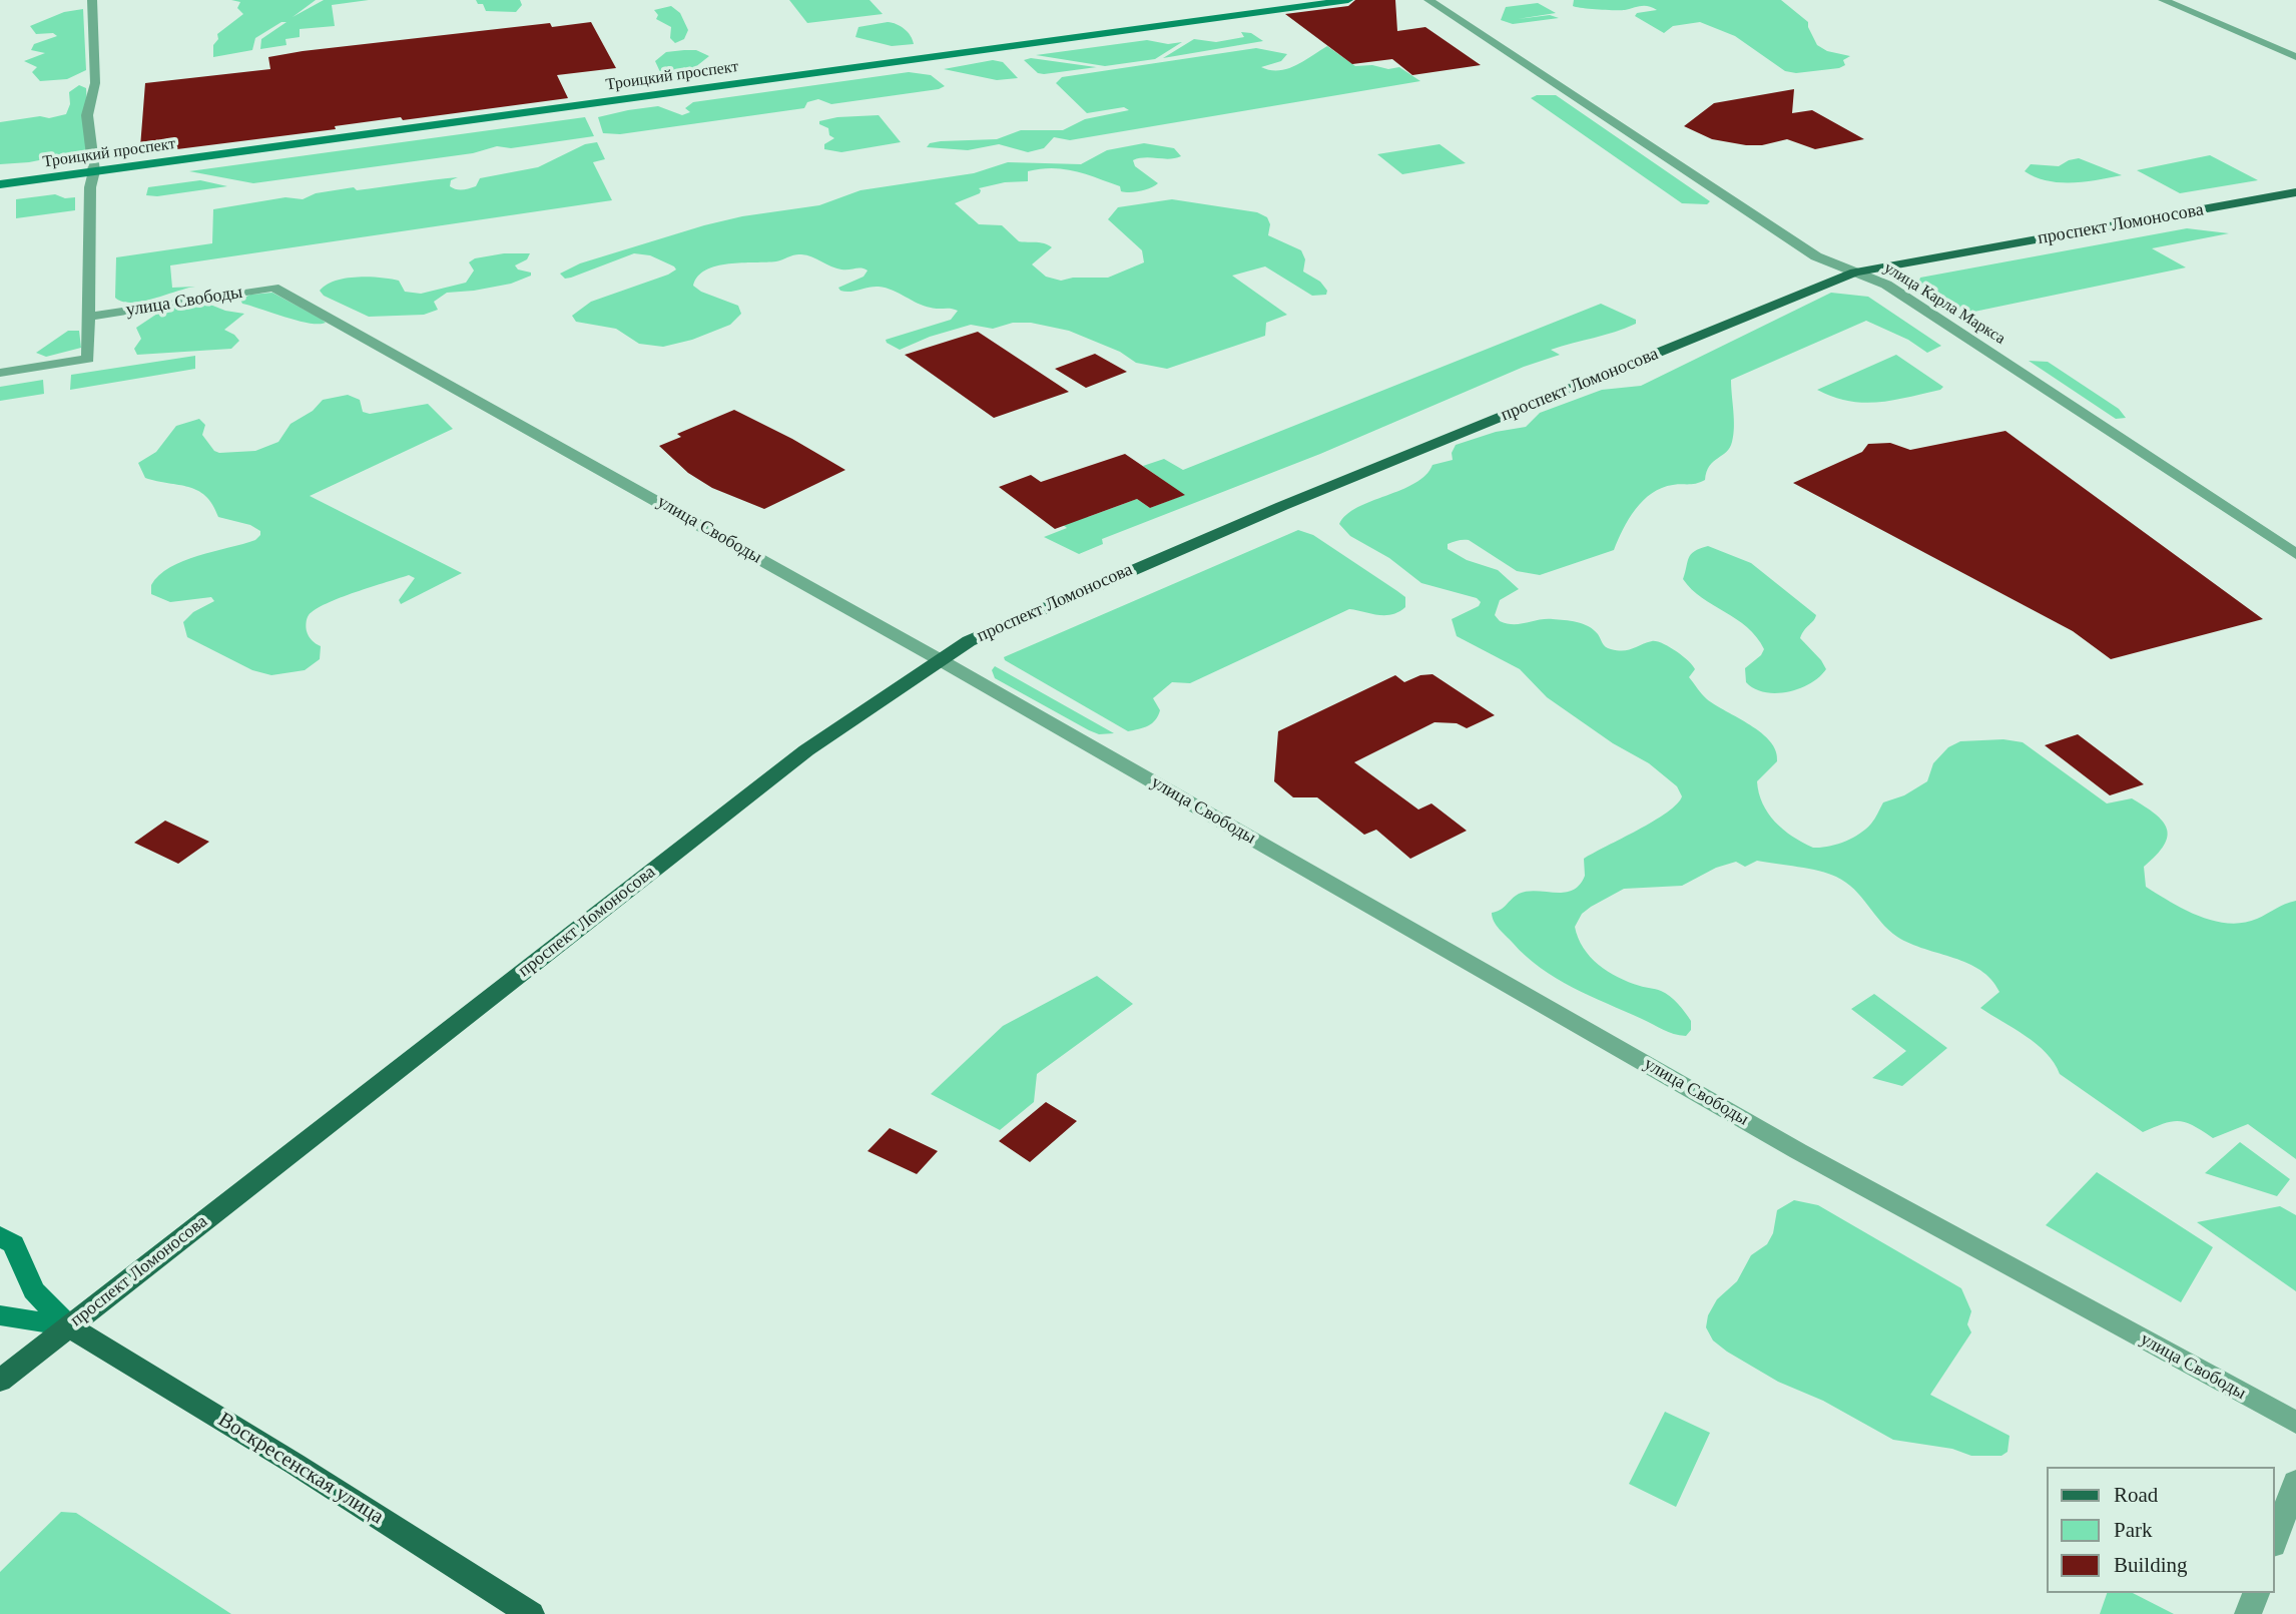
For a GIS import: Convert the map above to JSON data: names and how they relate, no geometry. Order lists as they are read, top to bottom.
{
  "streets": {
    "main road": ["Троицкий проспект", "проспект Ломоносова", "Воскресенская улица"],
    "street": ["улица Свободы", "улица Карла Маркса"]
  },
  "crossings": [
    ["проспект Ломоносова", "улица Свободы"],
    ["проспект Ломоносова", "улица Карла Маркса"],
    ["проспект Ломоносова", "Воскресенская улица"]
  ],
  "legend": ["Road", "Park", "Building"]
}
